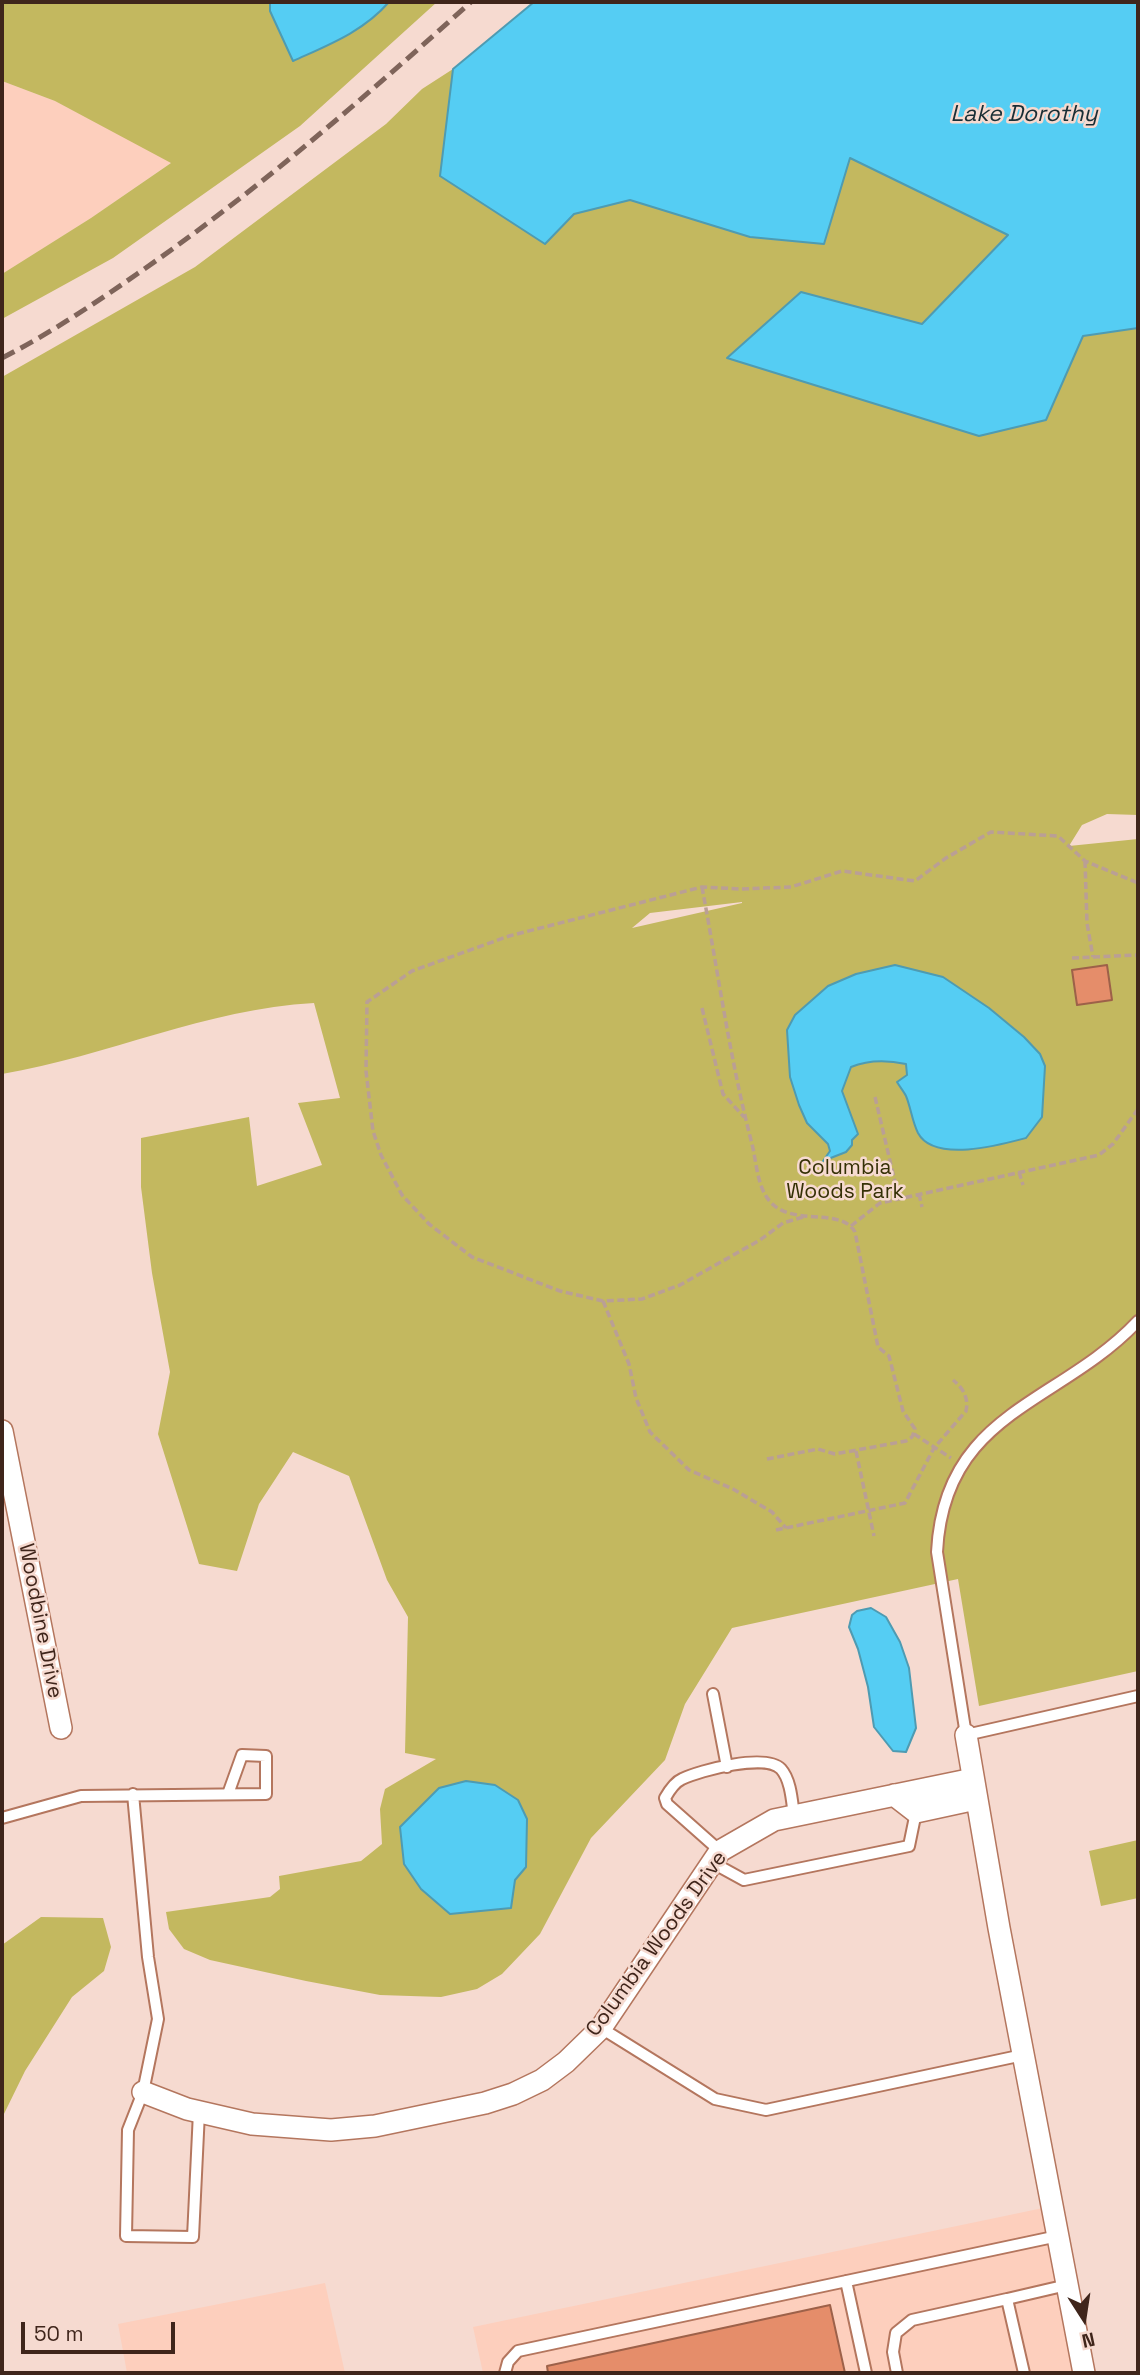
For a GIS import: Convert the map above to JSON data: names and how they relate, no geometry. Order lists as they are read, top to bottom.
{
  "streets": {
    "street": ["Woodbine Drive", "Columbia Woods Drive"]
  },
  "water": ["Lake Dorothy"],
  "parks": ["Columbia Woods Park"],
  "scale_bar": "50 m",
  "north": "bottom"
}
